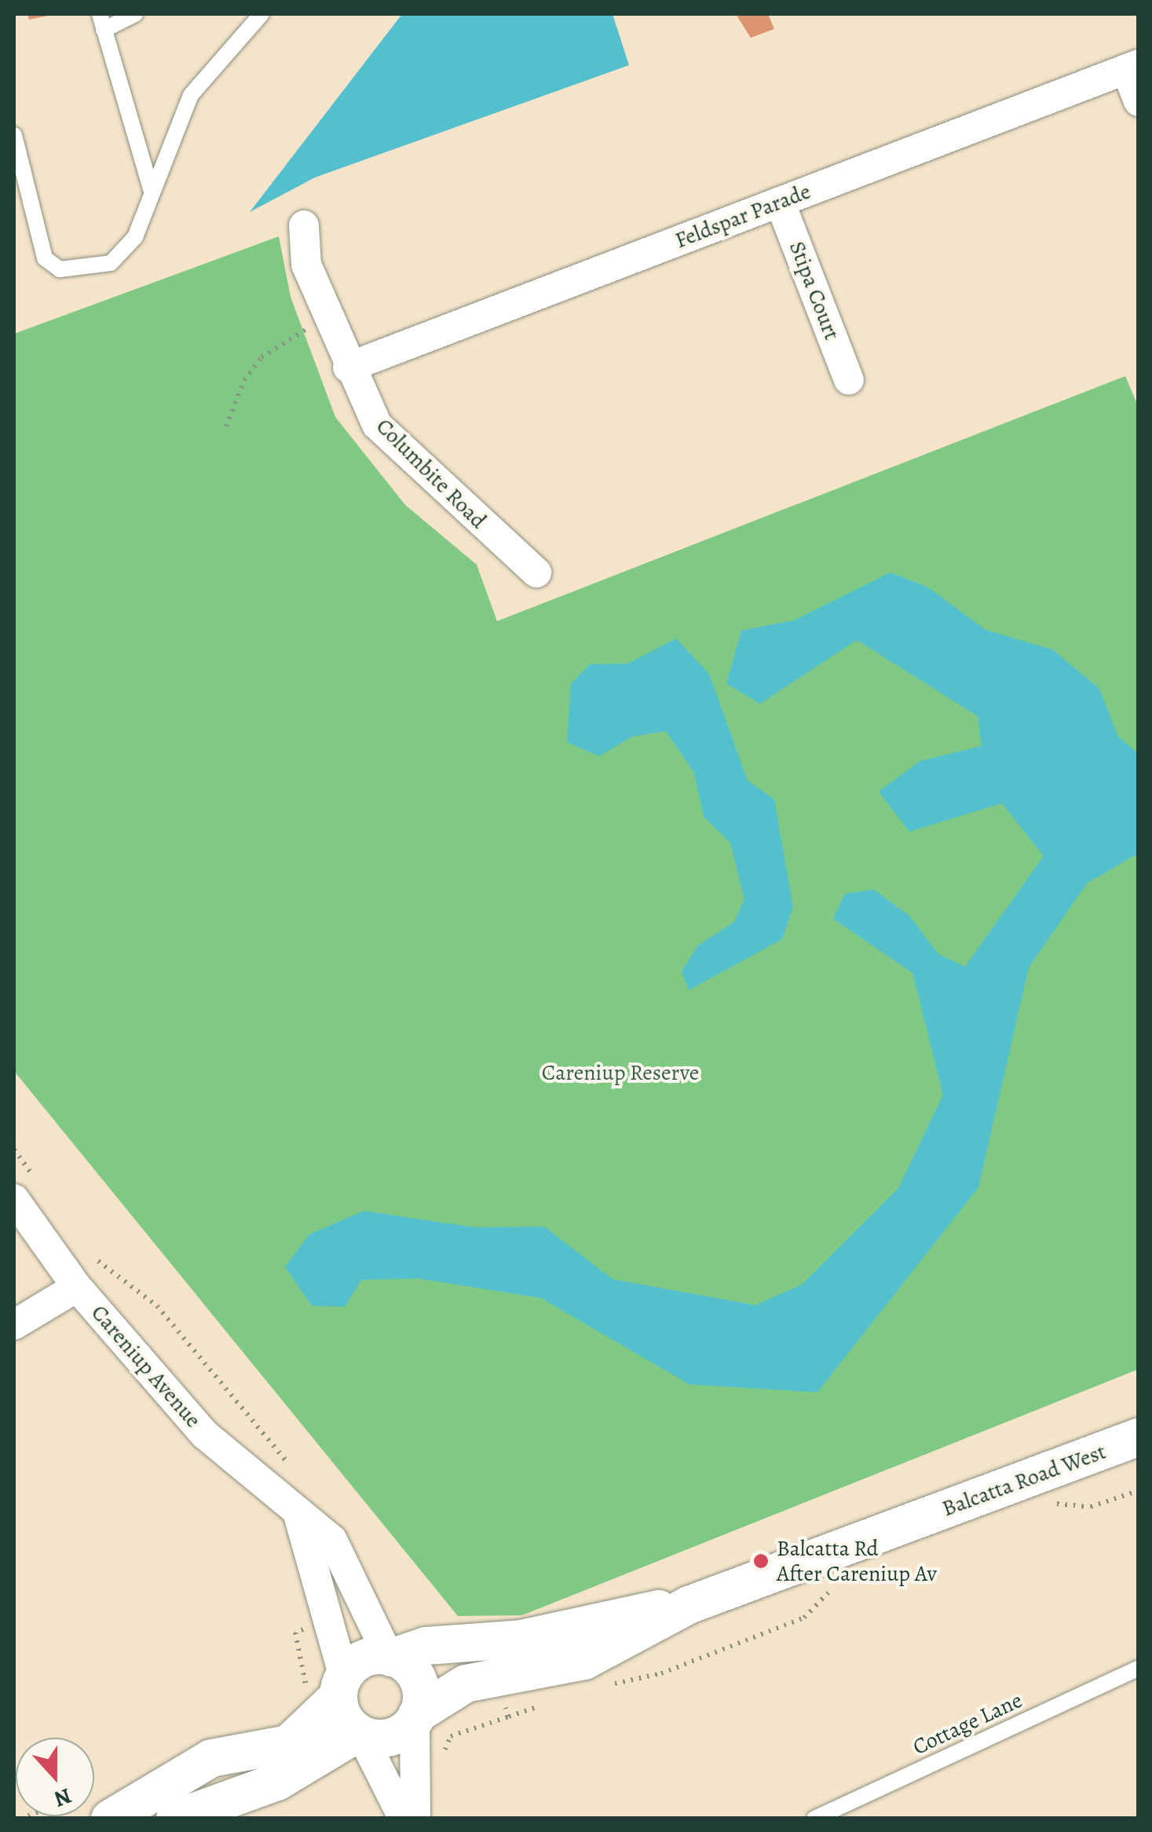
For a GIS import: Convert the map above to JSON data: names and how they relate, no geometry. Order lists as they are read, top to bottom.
{
  "streets": {
    "street": [
      "Feldspar Parade",
      "Stipa Court",
      "Columbite Road",
      "Careniup Avenue",
      "Balcatta Road West"
    ],
    "lane": ["Cottage Lane"]
  },
  "crossings": [
    ["Feldspar Parade", "Stipa Court"],
    ["Feldspar Parade", "Columbite Road"],
    ["Careniup Avenue", "Balcatta Road West"]
  ],
  "parks": ["Careniup Reserve"],
  "places": ["Balcatta Rd After Careniup Av"],
  "north": "bottom"
}
